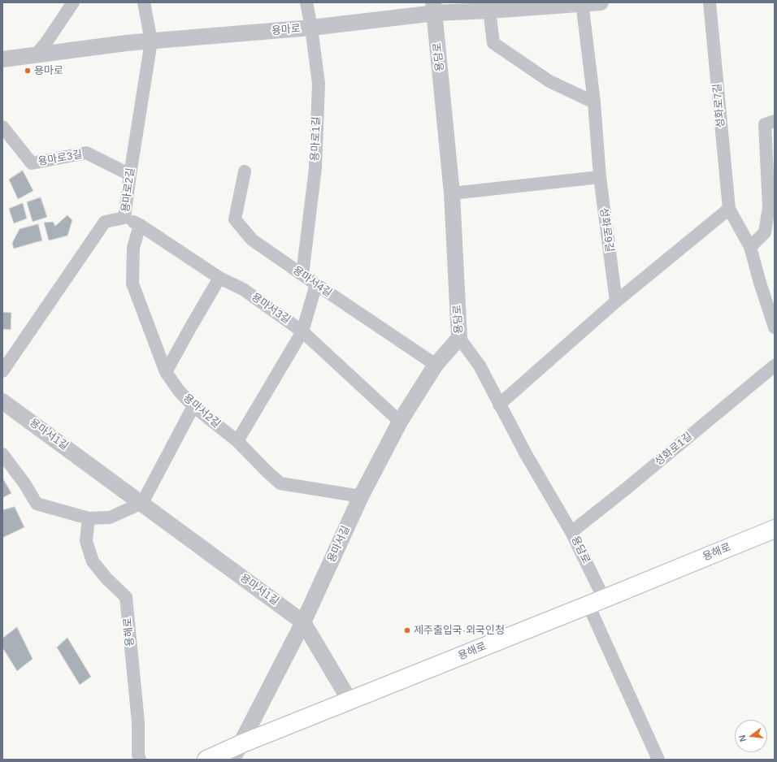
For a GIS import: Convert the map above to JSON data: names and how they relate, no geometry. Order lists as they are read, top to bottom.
{
  "streets": {
    "main road": ["용해로"],
    "street": [
      "용마로",
      "용담로",
      "성화로7길",
      "용마로1길",
      "용마로3길",
      "용마로2길",
      "성화로9길",
      "용마서4길",
      "용마서3길",
      "용마서2길",
      "용마서1길",
      "성화로1길",
      "용마서길"
    ]
  },
  "crossings": [
    ["용마로", "용담로"],
    ["용마로", "용마로1길"],
    ["용마로", "용마로2길"],
    ["용마로", "성화로9길"],
    ["용담로", "성화로1길"],
    ["용담로", "용마서길"],
    ["용담로", "용해로"],
    ["용마로1길", "용마서4길"],
    ["용마로3길", "용마로2길"],
    ["용마로2길", "용마서3길"],
    ["용마서4길", "용마서길"],
    ["용마서3길", "용마서2길"],
    ["용마서3길", "용마서길"],
    ["용마서2길", "용마서길"],
    ["용마서1길", "용마서길"],
    ["용마서1길", "용해로"],
    ["용마서길", "용해로"]
  ],
  "places": ["용마로", "제주출입국·외국인청"],
  "north": "left"
}
